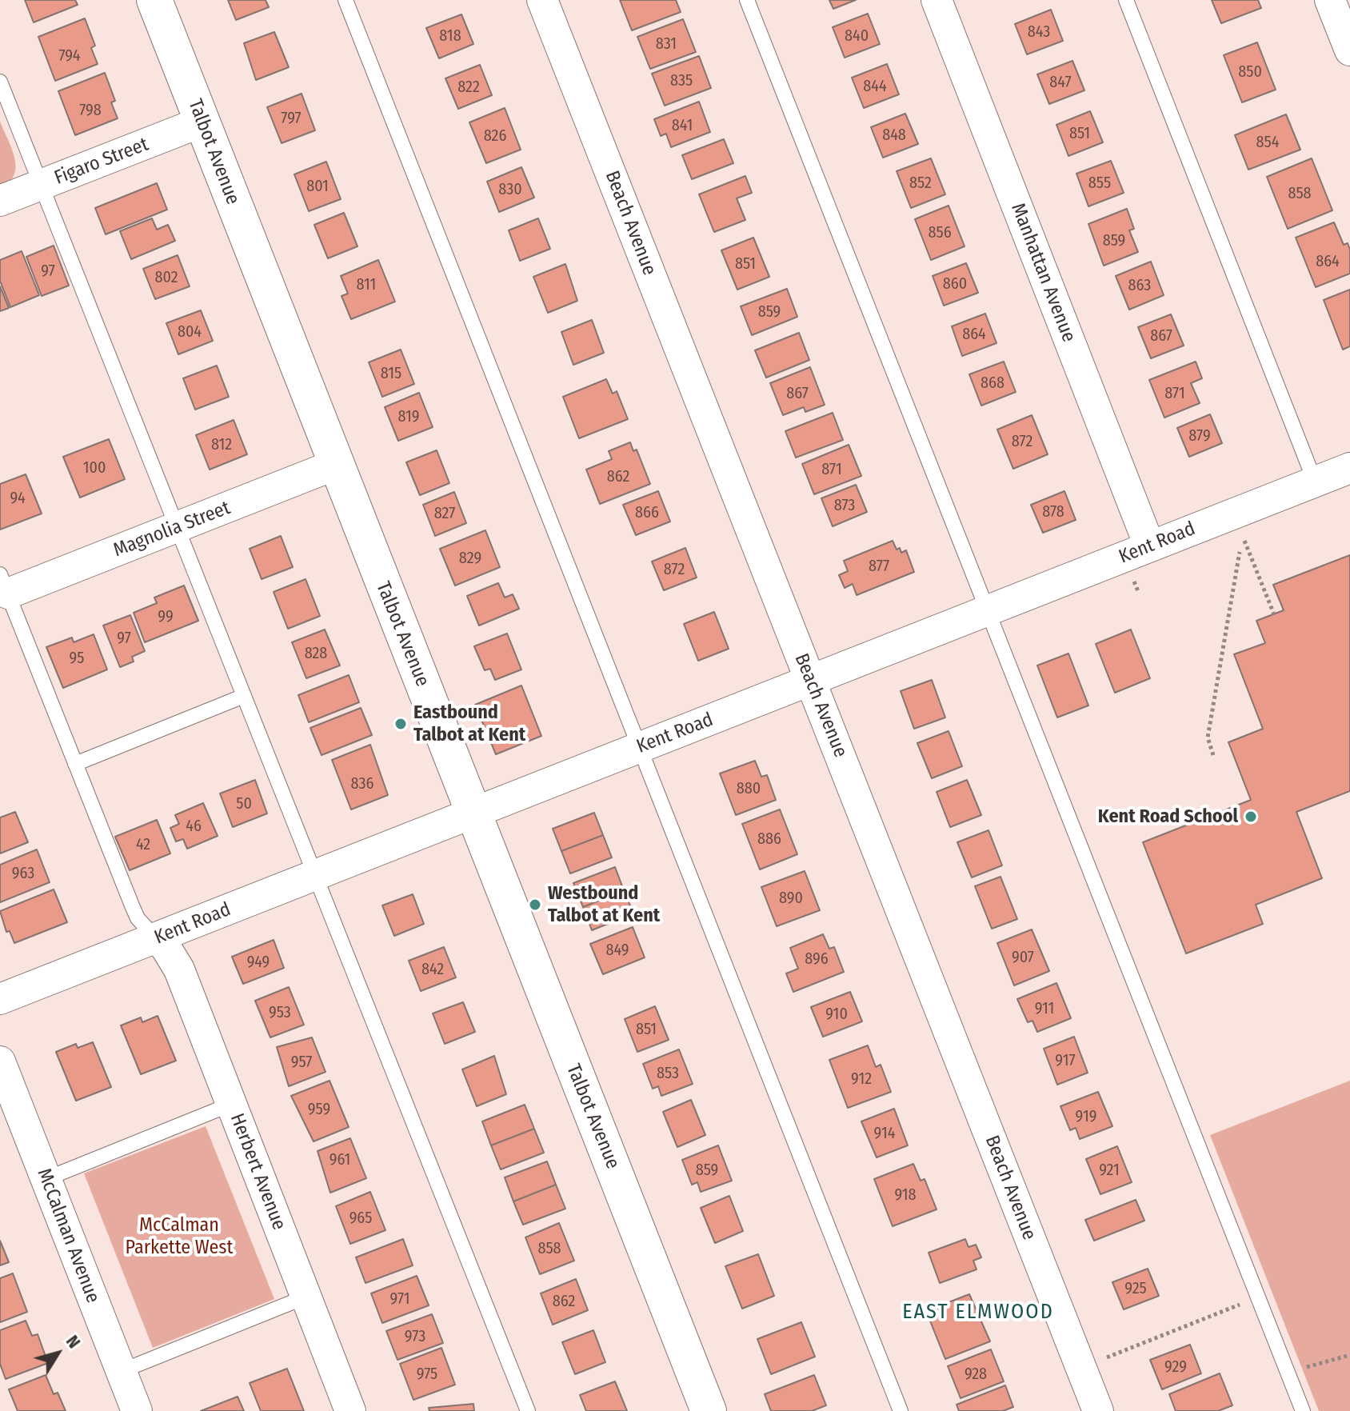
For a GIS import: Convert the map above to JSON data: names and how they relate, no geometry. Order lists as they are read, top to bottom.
{
  "streets": {
    "street": [
      "Talbot Avenue",
      "Figaro Street",
      "Beach Avenue",
      "Manhattan Avenue",
      "Magnolia Street",
      "Kent Road",
      "Herbert Avenue",
      "McCalman Avenue"
    ]
  },
  "crossings": [
    ["Talbot Avenue", "Figaro Street"],
    ["Talbot Avenue", "Magnolia Street"],
    ["Talbot Avenue", "Kent Road"],
    ["Beach Avenue", "Kent Road"],
    ["Manhattan Avenue", "Kent Road"],
    ["Kent Road", "Herbert Avenue"]
  ],
  "districts": ["EAST ELMWOOD"],
  "parks": ["McCalman Parkette West"],
  "places": ["Eastbound Talbot at Kent", "Kent Road School", "Westbound Talbot at Kent"],
  "house_numbers": [
    "843",
    "818",
    "840",
    "831",
    "794",
    "850",
    "835",
    "847",
    "844",
    "822",
    "798",
    "797",
    "841",
    "851",
    "848",
    "826",
    "854",
    "852",
    "855",
    "801",
    "830",
    "858",
    "856",
    "859",
    "864",
    "851",
    "97",
    "802",
    "860",
    "811",
    "863",
    "859",
    "804",
    "864",
    "867",
    "815",
    "868",
    "867",
    "871",
    "819",
    "879",
    "872",
    "812",
    "100",
    "871",
    "862",
    "94",
    "873",
    "878",
    "866",
    "827",
    "829",
    "877",
    "872",
    "99",
    "97",
    "828",
    "95",
    "836",
    "880",
    "50",
    "46",
    "886",
    "42",
    "963",
    "890",
    "849",
    "907",
    "896",
    "949",
    "842",
    "911",
    "953",
    "910",
    "851",
    "917",
    "957",
    "853",
    "912",
    "959",
    "919",
    "914",
    "961",
    "859",
    "921",
    "918",
    "965",
    "858",
    "925",
    "971",
    "862",
    "973",
    "929",
    "975",
    "928"
  ],
  "north": "top right"
}
